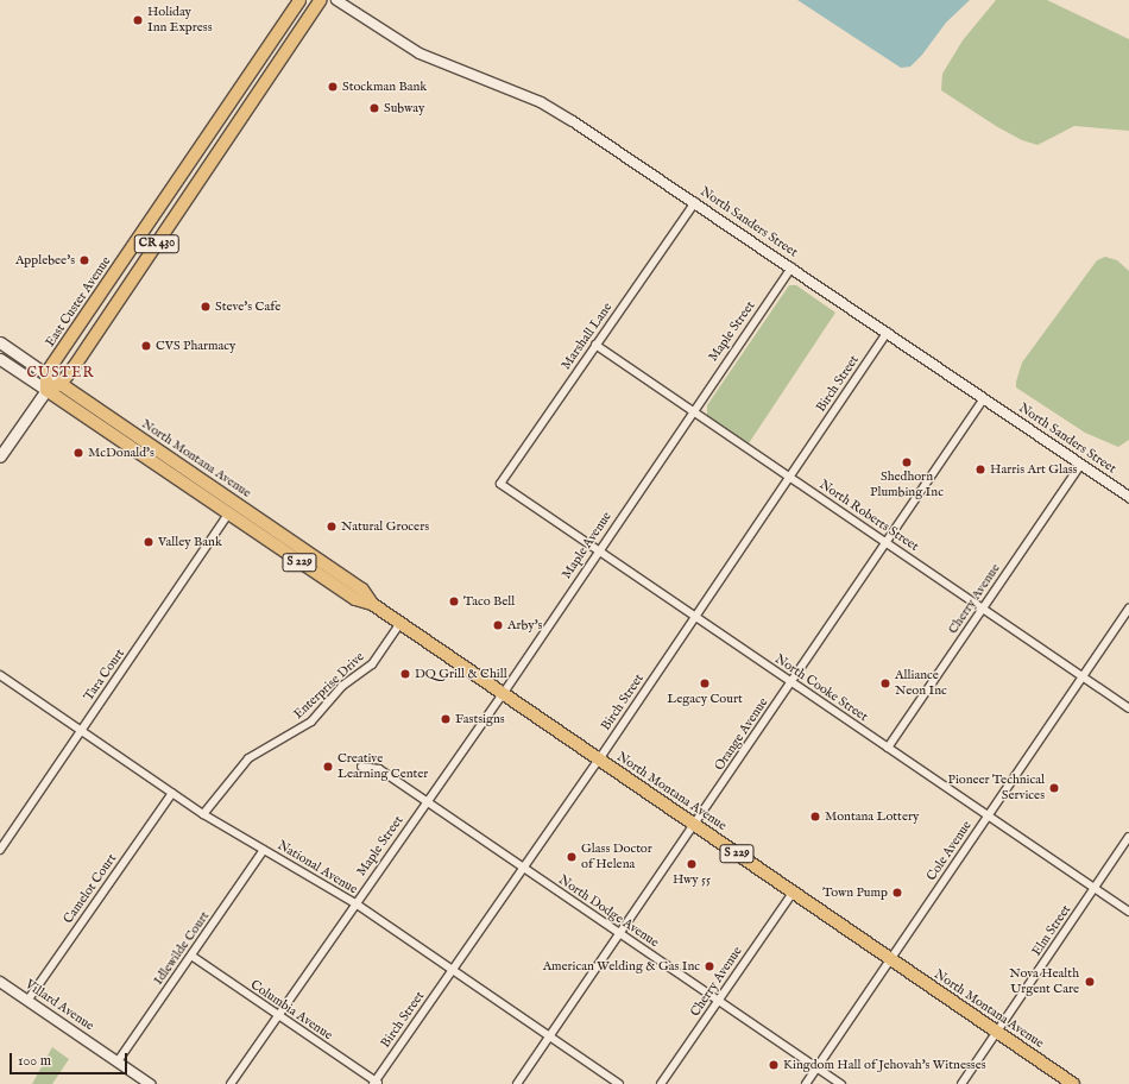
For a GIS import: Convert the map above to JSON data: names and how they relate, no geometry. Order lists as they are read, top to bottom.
{
  "streets": {
    "main road": [
      "CR 430",
      "East Custer Avenue",
      "North Montana Avenue",
      "S 229"
    ],
    "street": [
      "North Sanders Street",
      "Maple Street",
      "Marshall Lane",
      "Birch Street",
      "North Roberts Street",
      "Maple Avenue",
      "Cherry Avenue",
      "Tara Court",
      "Enterprise Drive",
      "North Cooke Street",
      "Orange Avenue",
      "Cole Avenue",
      "National Avenue",
      "Camelot Court",
      "North Dodge Avenue",
      "Elm Street",
      "Idlewilde Court",
      "Villard Avenue",
      "Columbia Avenue"
    ]
  },
  "crossings": [
    ["North Sanders Street", "Maple Street"],
    ["North Sanders Street", "Marshall Lane"],
    ["North Sanders Street", "Birch Street"],
    ["North Sanders Street", "Cherry Avenue"],
    ["North Sanders Street", "Orange Avenue"],
    ["CR 430", "North Montana Avenue"],
    ["East Custer Avenue", "North Montana Avenue"],
    ["Maple Street", "North Montana Avenue"],
    ["Maple Street", "North Roberts Street"],
    ["Maple Street", "Maple Avenue"],
    ["Maple Street", "National Avenue"],
    ["Maple Street", "North Dodge Avenue"],
    ["Maple Street", "Columbia Avenue"],
    ["Marshall Lane", "North Roberts Street"],
    ["Marshall Lane", "North Cooke Street"],
    ["Birch Street", "North Montana Avenue"],
    ["Birch Street", "North Roberts Street"],
    ["Birch Street", "North Cooke Street"],
    ["Birch Street", "National Avenue"],
    ["Birch Street", "North Dodge Avenue"],
    ["Birch Street", "Columbia Avenue"],
    ["North Montana Avenue", "Maple Avenue"],
    ["North Montana Avenue", "Cherry Avenue"],
    ["North Montana Avenue", "Tara Court"],
    ["North Montana Avenue", "Enterprise Drive"],
    ["North Montana Avenue", "Orange Avenue"],
    ["North Montana Avenue", "Cole Avenue"],
    ["North Montana Avenue", "Elm Street"],
    ["North Roberts Street", "Maple Avenue"],
    ["North Roberts Street", "Cherry Avenue"],
    ["North Roberts Street", "Orange Avenue"],
    ["North Roberts Street", "Cole Avenue"],
    ["Maple Avenue", "North Cooke Street"],
    ["Cherry Avenue", "North Cooke Street"],
    ["Cherry Avenue", "North Dodge Avenue"],
    ["Tara Court", "National Avenue"],
    ["Enterprise Drive", "National Avenue"],
    ["North Cooke Street", "Orange Avenue"],
    ["North Cooke Street", "Cole Avenue"],
    ["North Cooke Street", "Elm Street"],
    ["Orange Avenue", "National Avenue"],
    ["Orange Avenue", "North Dodge Avenue"],
    ["Cole Avenue", "North Dodge Avenue"],
    ["National Avenue", "Camelot Court"],
    ["National Avenue", "Idlewilde Court"],
    ["Camelot Court", "Villard Avenue"],
    ["Idlewilde Court", "Villard Avenue"],
    ["Idlewilde Court", "Columbia Avenue"]
  ],
  "districts": ["CUSTER"],
  "places": [
    "Holiday Inn Express",
    "Stockman Bank",
    "Subway",
    "Applebee's",
    "Steve's Cafe",
    "CVS Pharmacy",
    "McDonald's",
    "Shedhorn Plumbing Inc",
    "Harris Art Glass",
    "Natural Grocers",
    "Valley Bank",
    "Taco Bell",
    "Arby's",
    "DQ Grill & Chill",
    "Legacy Court",
    "Alliance Neon Inc",
    "Fastsigns",
    "Creative Learning Center",
    "Pioneer Technical Services",
    "Montana Lottery",
    "Glass Doctor of Helena",
    "Hwy 55",
    "Town Pump",
    "American Welding & Gas Inc",
    "Nova Health Urgent Care",
    "Kingdom Hall of Jehovah's Witnesses"
  ],
  "scale_bar": "100 m"
}
